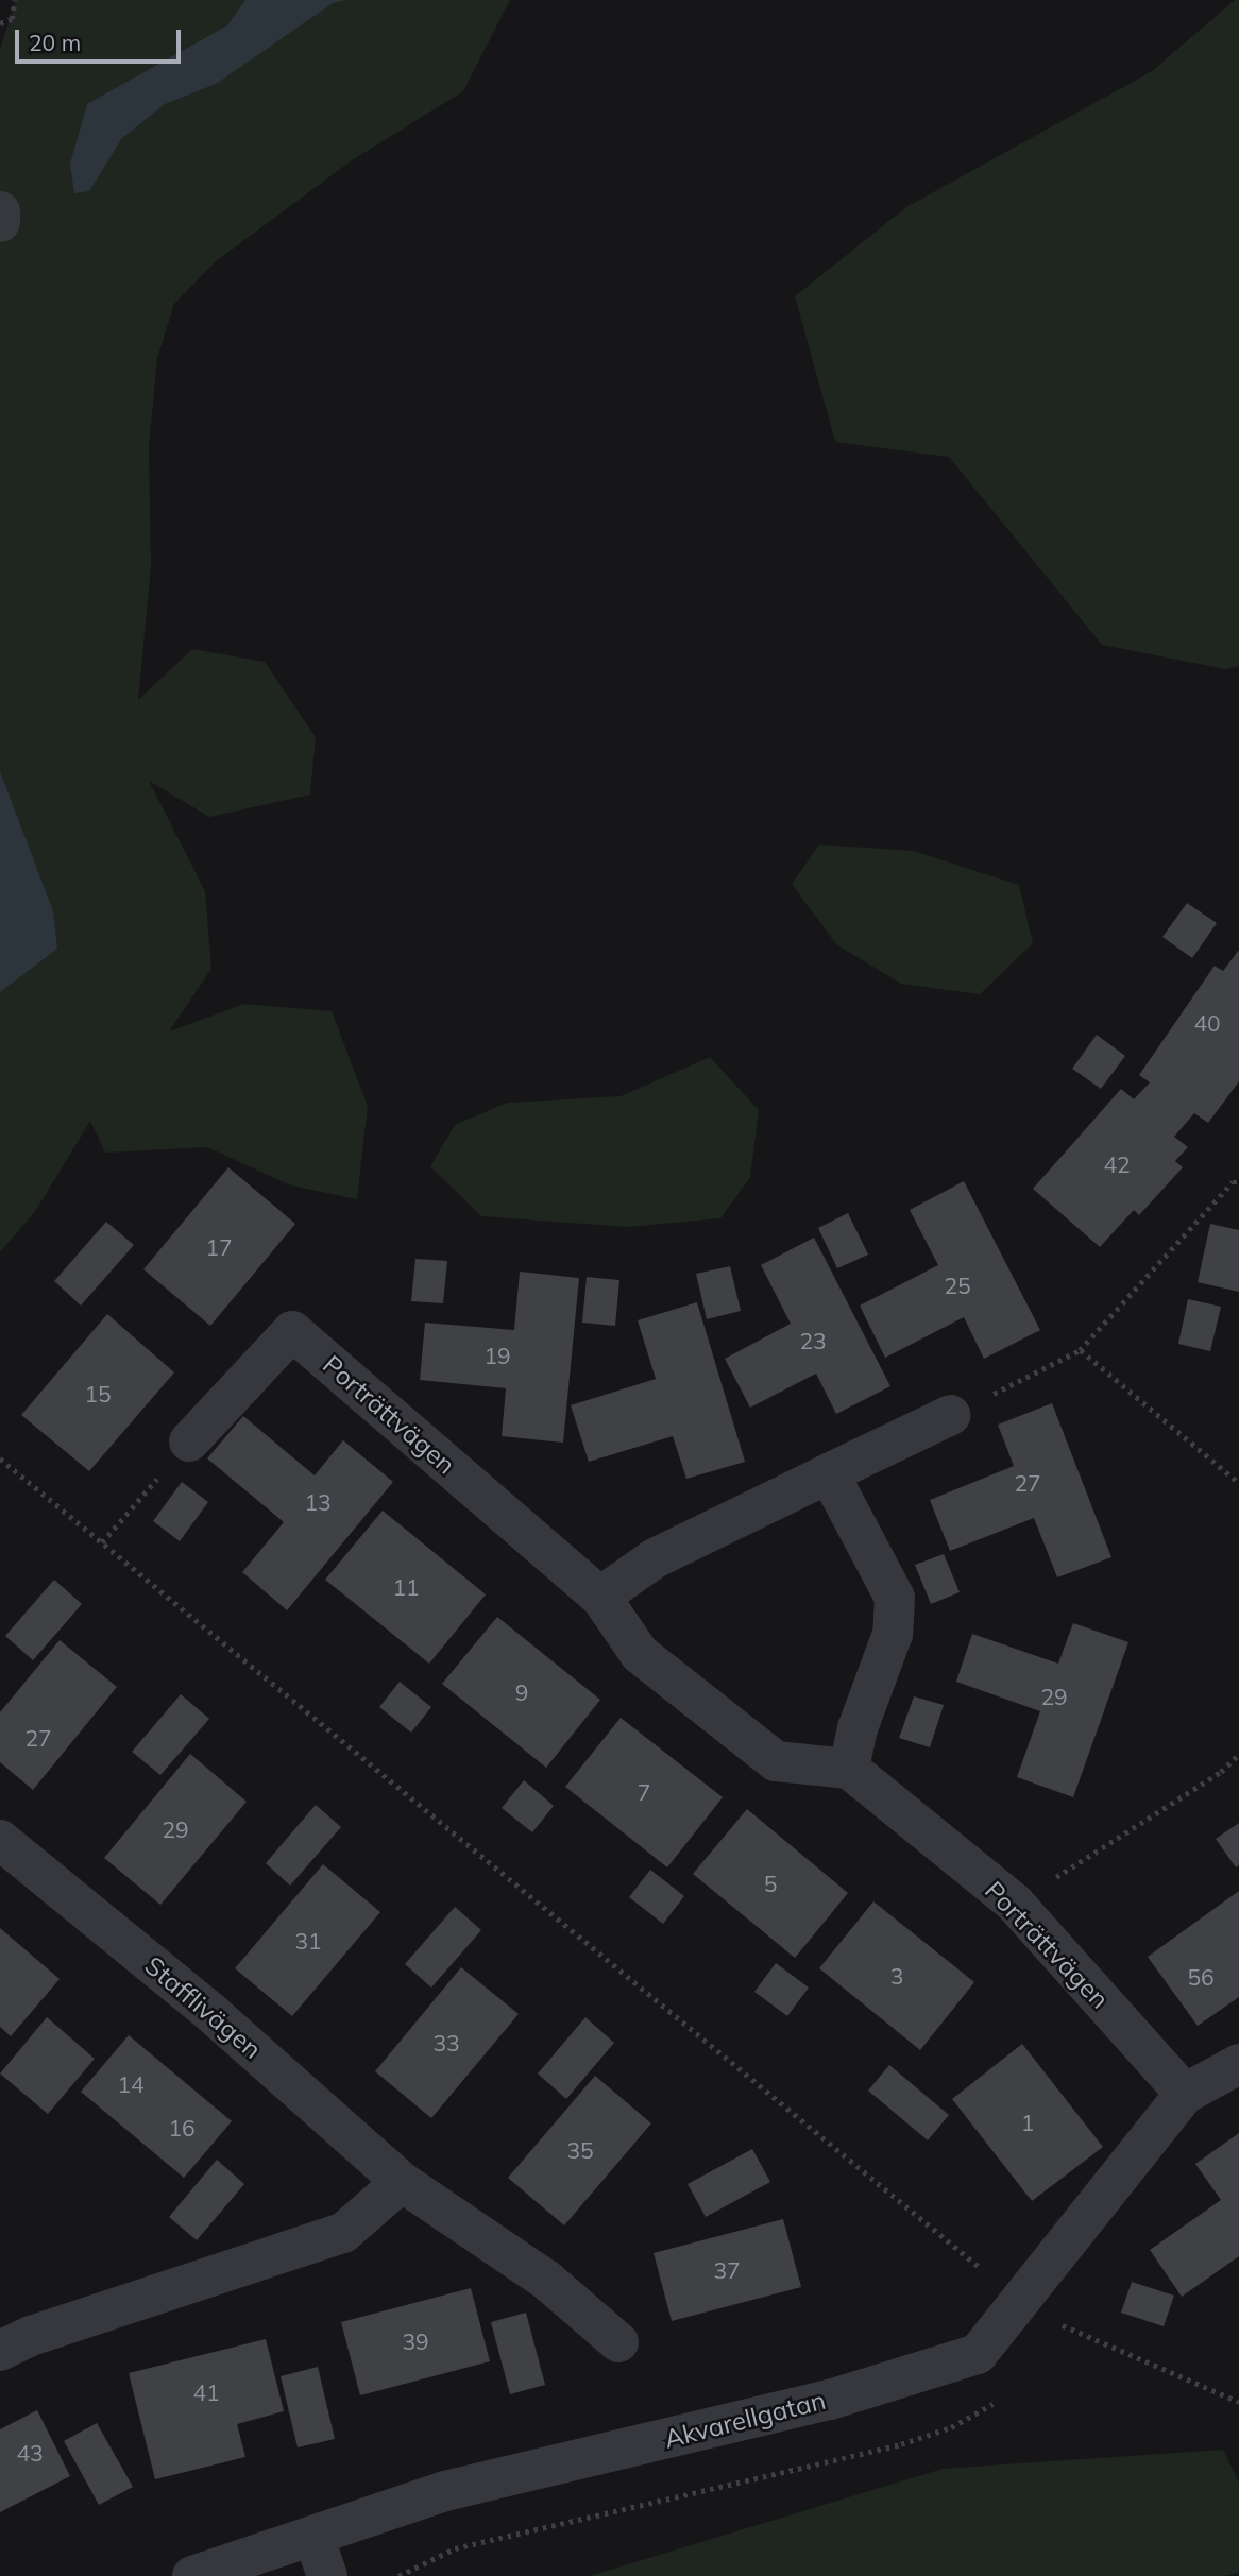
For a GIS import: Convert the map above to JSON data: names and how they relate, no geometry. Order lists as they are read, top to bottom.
{
  "streets": {
    "street": ["Porträttvägen", "Stafflivägen", "Akvarellgatan"]
  },
  "crossings": [
    ["Porträttvägen", "Akvarellgatan"]
  ],
  "house_numbers": [
    "40",
    "42",
    "17",
    "25",
    "23",
    "19",
    "15",
    "27",
    "13",
    "11",
    "9",
    "29",
    "27",
    "7",
    "29",
    "5",
    "31",
    "3",
    "56",
    "33",
    "14",
    "1",
    "16",
    "35",
    "37",
    "39",
    "41",
    "43"
  ],
  "scale_bar": "20 m"
}
